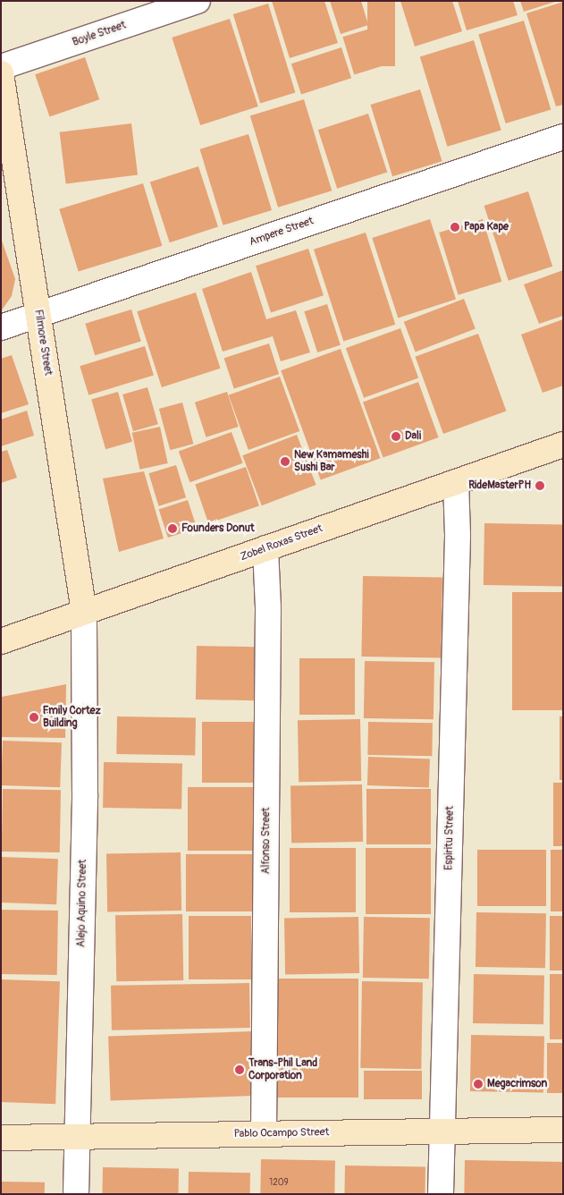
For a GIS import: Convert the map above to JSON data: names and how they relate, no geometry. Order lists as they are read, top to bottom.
{
  "streets": {
    "main road": ["Filmore Street", "Zobel Roxas Street", "Pablo Ocampo Street"],
    "street": [
      "Boyle Street",
      "Ampere Street",
      "Espiritu Street",
      "Alfonso Street",
      "Alejo Aquino Street"
    ]
  },
  "crossings": [
    ["Ampere Street", "Filmore Street"],
    ["Filmore Street", "Zobel Roxas Street"],
    ["Filmore Street", "Alejo Aquino Street"],
    ["Zobel Roxas Street", "Espiritu Street"],
    ["Zobel Roxas Street", "Alfonso Street"],
    ["Zobel Roxas Street", "Alejo Aquino Street"],
    ["Espiritu Street", "Pablo Ocampo Street"],
    ["Alfonso Street", "Pablo Ocampo Street"],
    ["Alejo Aquino Street", "Pablo Ocampo Street"]
  ],
  "places": [
    "Papa Kape",
    "Dali",
    "New Kamameshi Sushi Bar",
    "RideMasterPH",
    "Founders Donut",
    "Emily Cortez Building",
    "Trans-Phil Land Corporation",
    "Megacrimson"
  ],
  "house_numbers": ["1209"]
}
